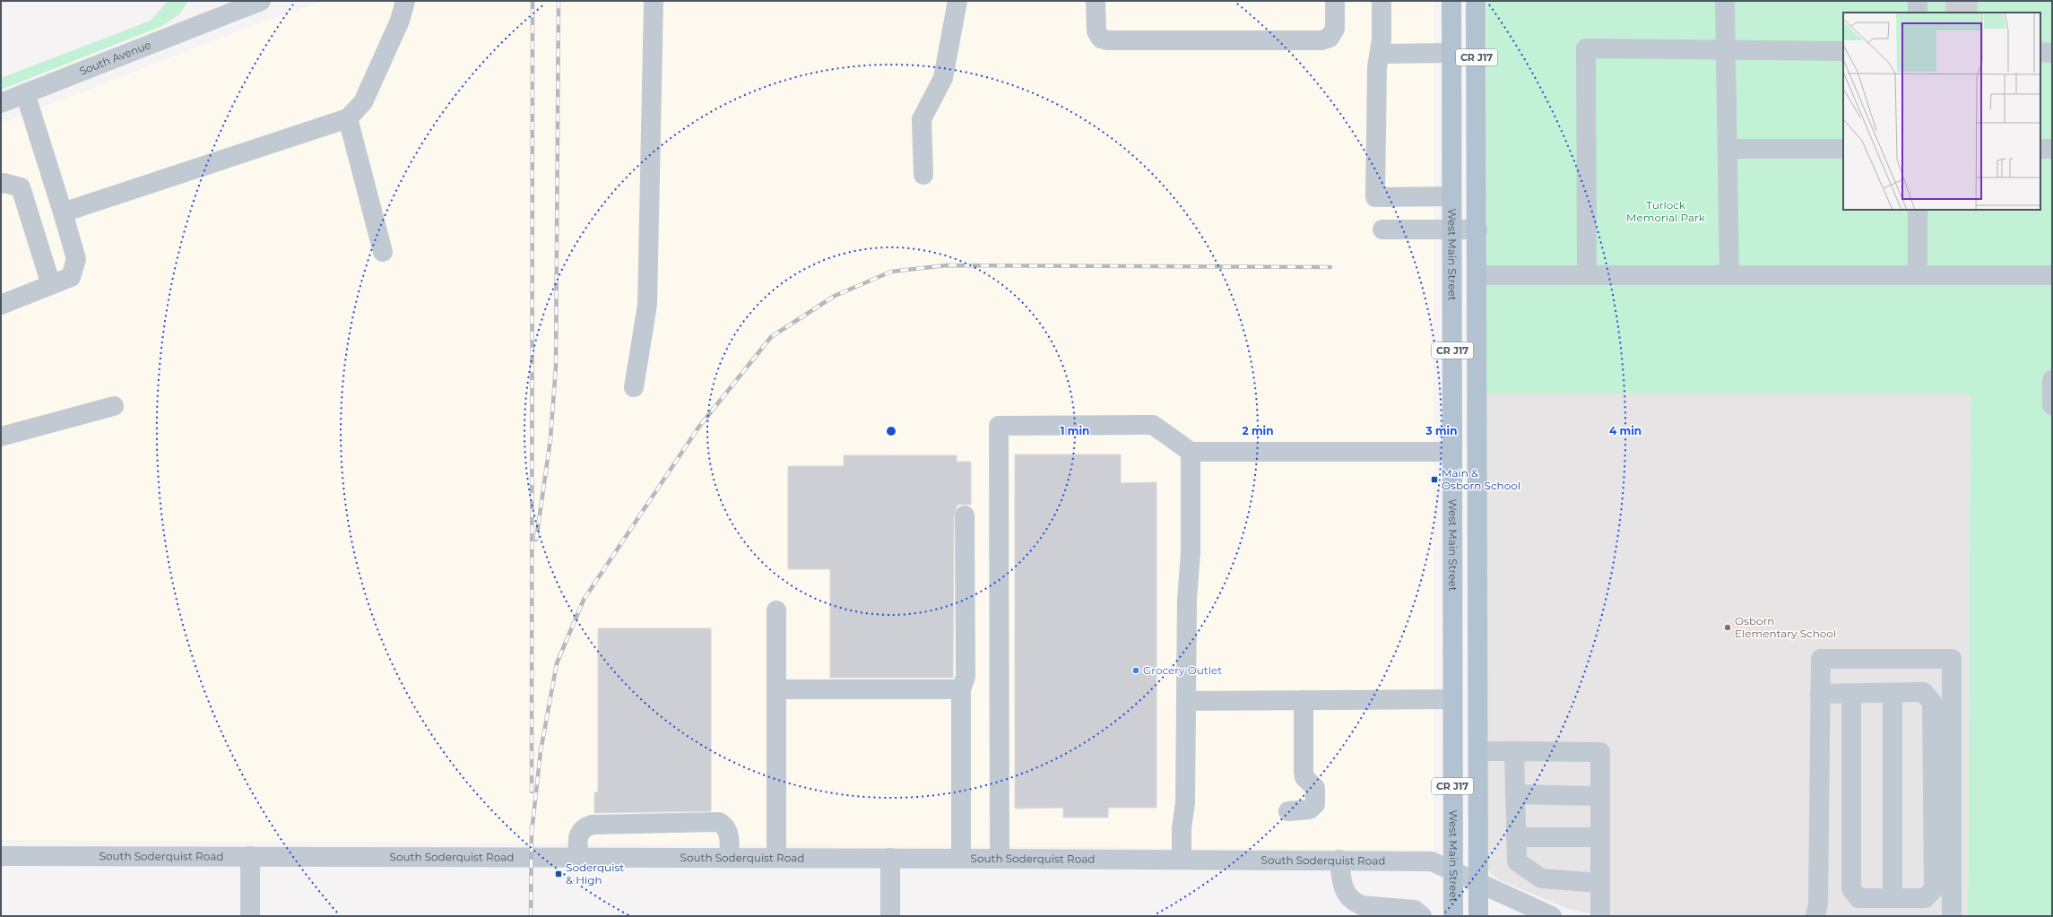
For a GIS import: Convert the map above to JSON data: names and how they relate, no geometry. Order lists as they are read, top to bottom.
{
  "streets": {
    "main road": ["CR J17", "West Main Street"],
    "street": ["South Avenue", "South Soderquist Road"]
  },
  "crossings": [
    ["CR J17", "South Soderquist Road"],
    ["West Main Street", "South Soderquist Road"]
  ],
  "parks": ["Turlock Memorial Park"],
  "places": {
    "transit": ["Main & Osborn School", "Soderquist & High"],
    "other": ["Osborn Elementary School", "Grocery Outlet"]
  },
  "rings": [
    "1 min",
    "2 min",
    "3 min",
    "4 min"
  ]
}
